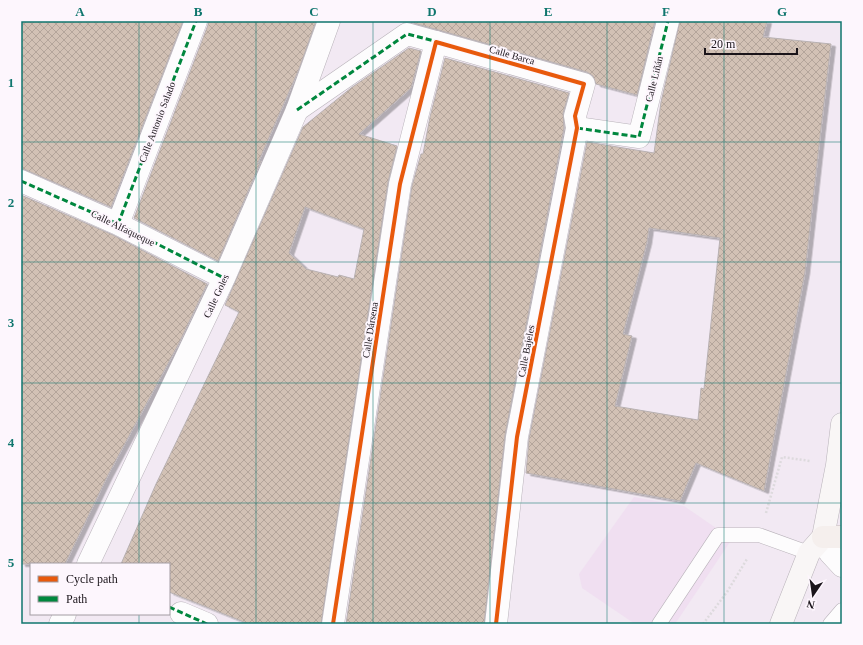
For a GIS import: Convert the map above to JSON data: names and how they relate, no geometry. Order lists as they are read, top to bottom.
{
  "streets": {
    "street": [
      "Calle Barca",
      "Calle Liñán",
      "Calle Antonio Salado",
      "Calle Alfaqueque",
      "Calle Goles",
      "Calle Dársena",
      "Calle Bajeles"
    ]
  },
  "crossings": [
    ["Calle Barca", "Calle Goles"],
    ["Calle Barca", "Calle Dársena"],
    ["Calle Barca", "Calle Bajeles"],
    ["Calle Liñán", "Calle Bajeles"],
    ["Calle Antonio Salado", "Calle Alfaqueque"],
    ["Calle Alfaqueque", "Calle Goles"]
  ],
  "legend": ["Cycle path", "Path"],
  "scale_bar": "20 m",
  "north": "bottom",
  "grid": {
    "columns": [
      "A",
      "B",
      "C",
      "D",
      "E",
      "F",
      "G"
    ],
    "rows": [
      "1",
      "2",
      "3",
      "4",
      "5"
    ]
  }
}
